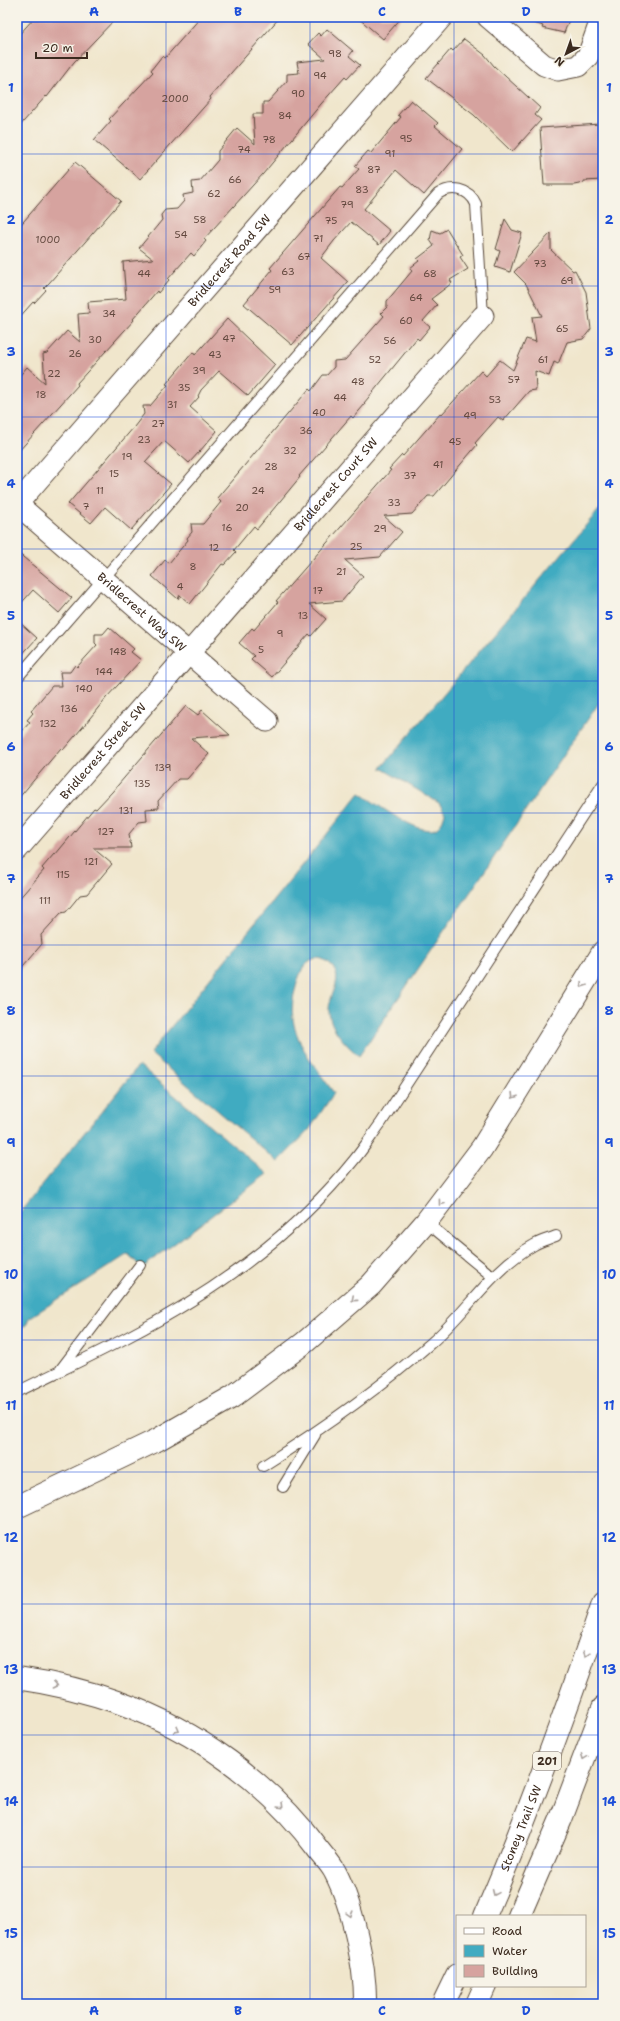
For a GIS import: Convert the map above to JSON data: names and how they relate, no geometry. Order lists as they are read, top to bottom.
{
  "streets": {
    "highway": ["201", "Stoney Trail SW"],
    "street": [
      "Bridlecrest Road SW",
      "Bridlecrest Court SW",
      "Bridlecrest Way SW",
      "Bridlecrest Street SW"
    ]
  },
  "crossings": [
    ["Bridlecrest Road SW", "Bridlecrest Way SW"],
    ["Bridlecrest Court SW", "Bridlecrest Way SW"],
    ["Bridlecrest Court SW", "Bridlecrest Street SW"],
    ["Bridlecrest Way SW", "Bridlecrest Street SW"]
  ],
  "house_numbers": [
    "98",
    "94",
    "90",
    "2000",
    "84",
    "95",
    "78",
    "74",
    "91",
    "87",
    "66",
    "83",
    "62",
    "79",
    "58",
    "75",
    "54",
    "71",
    "1000",
    "67",
    "73",
    "63",
    "44",
    "68",
    "69",
    "59",
    "64",
    "34",
    "60",
    "65",
    "47",
    "30",
    "56",
    "26",
    "43",
    "52",
    "61",
    "39",
    "22",
    "57",
    "48",
    "35",
    "18",
    "44",
    "53",
    "31",
    "40",
    "49",
    "27",
    "36",
    "23",
    "45",
    "32",
    "19",
    "41",
    "28",
    "15",
    "37",
    "11",
    "24",
    "33",
    "7",
    "20",
    "16",
    "29",
    "25",
    "12",
    "8",
    "21",
    "4",
    "17",
    "13",
    "9",
    "5",
    "148",
    "144",
    "140",
    "136",
    "132",
    "139",
    "135",
    "131",
    "127",
    "121",
    "115",
    "111"
  ],
  "legend": ["Road", "Water", "Building"],
  "scale_bar": "20 m",
  "north": "bottom left",
  "grid": {
    "columns": [
      "A",
      "B",
      "C",
      "D"
    ],
    "rows": [
      "1",
      "2",
      "3",
      "4",
      "5",
      "6",
      "7",
      "8",
      "9",
      "10",
      "11",
      "12",
      "13",
      "14",
      "15"
    ]
  }
}
